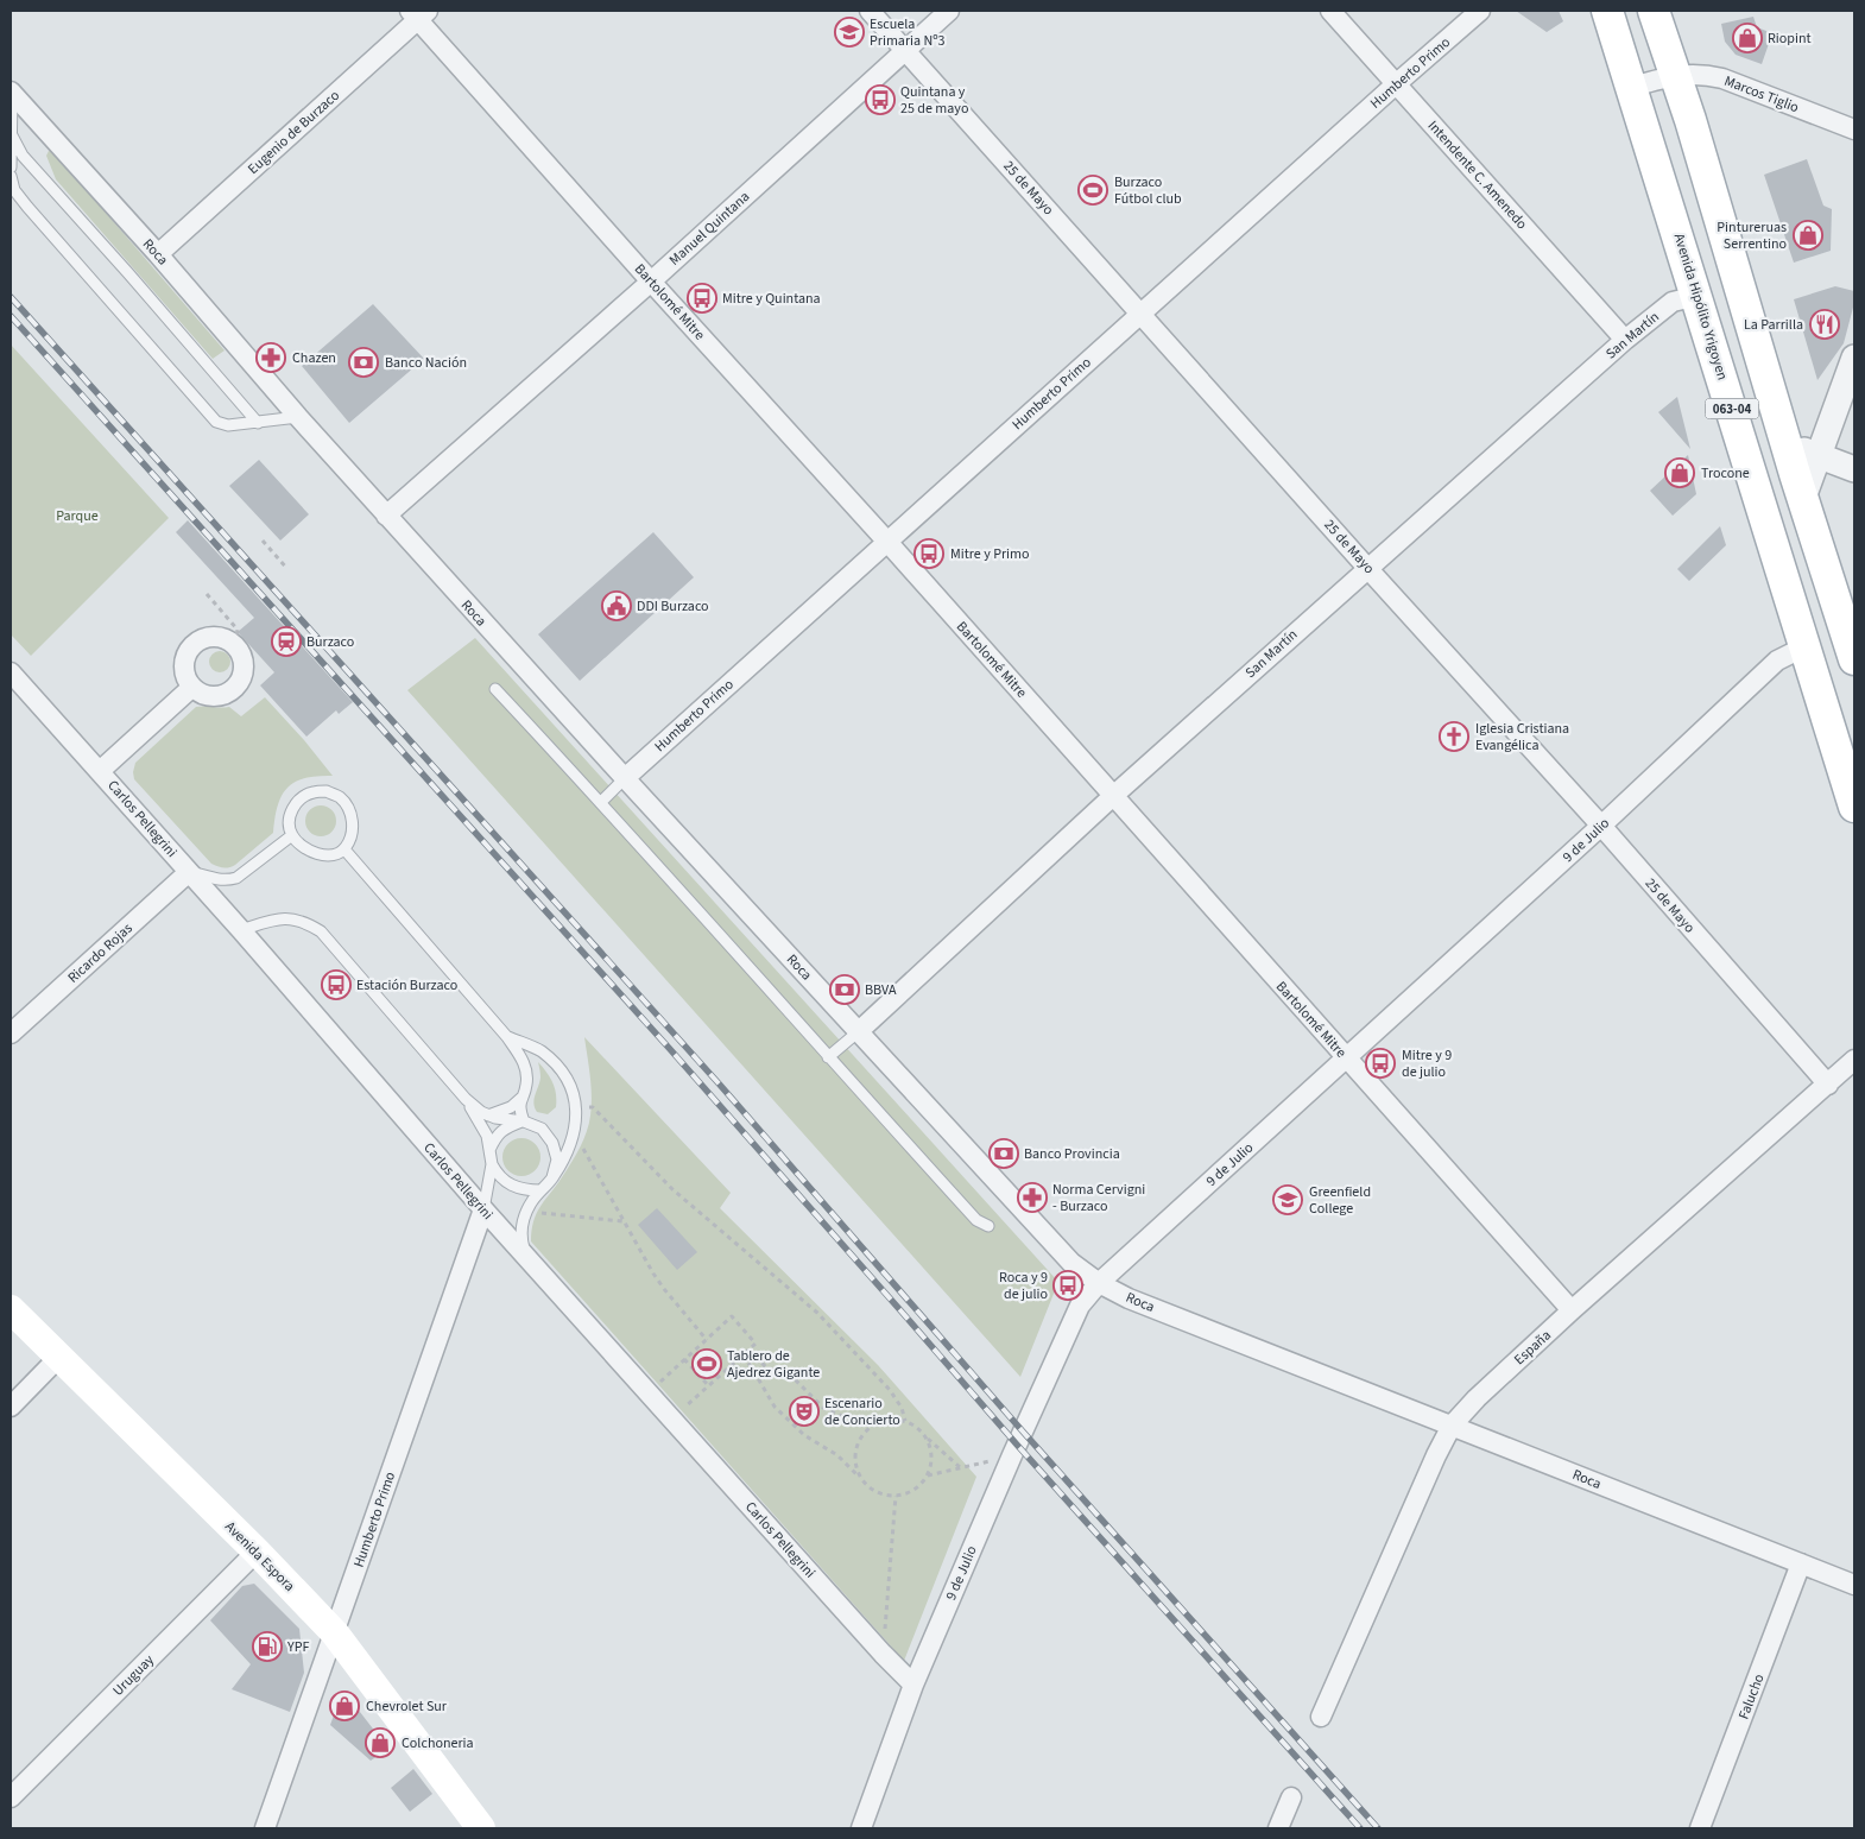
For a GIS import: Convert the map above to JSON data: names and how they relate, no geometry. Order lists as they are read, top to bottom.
{
  "streets": {
    "main road": ["Avenida Hipólito Yrigoyen", "063-04", "Avenida Espora"],
    "street": [
      "Humberto Primo",
      "Marcos Tiglio",
      "Eugenio de Burzaco",
      "Intendente C. Amenedo",
      "25 de Mayo",
      "Manuel Quintana",
      "Roca",
      "Bartolomé Mitre",
      "San Martín",
      "Carlos Pellegrini",
      "9 de Julio",
      "Ricardo Rojas",
      "España",
      "Uruguay",
      "Falucho"
    ]
  },
  "crossings": [
    ["Humberto Primo", "Intendente C. Amenedo"],
    ["Humberto Primo", "25 de Mayo"],
    ["Humberto Primo", "Roca"],
    ["Humberto Primo", "Bartolomé Mitre"],
    ["Humberto Primo", "Carlos Pellegrini"],
    ["Humberto Primo", "Avenida Espora"],
    ["Marcos Tiglio", "Avenida Hipólito Yrigoyen"],
    ["Marcos Tiglio", "063-04"],
    ["Eugenio de Burzaco", "Roca"],
    ["Eugenio de Burzaco", "Bartolomé Mitre"],
    ["Intendente C. Amenedo", "San Martín"],
    ["25 de Mayo", "Manuel Quintana"],
    ["25 de Mayo", "San Martín"],
    ["25 de Mayo", "9 de Julio"],
    ["25 de Mayo", "España"],
    ["Manuel Quintana", "Roca"],
    ["Manuel Quintana", "Bartolomé Mitre"],
    ["Roca", "San Martín"],
    ["Roca", "9 de Julio"],
    ["Roca", "España"],
    ["Roca", "Falucho"],
    ["Bartolomé Mitre", "San Martín"],
    ["Bartolomé Mitre", "9 de Julio"],
    ["Bartolomé Mitre", "España"],
    ["Avenida Hipólito Yrigoyen", "San Martín"],
    ["Avenida Hipólito Yrigoyen", "9 de Julio"],
    ["Carlos Pellegrini", "9 de Julio"],
    ["Carlos Pellegrini", "Ricardo Rojas"],
    ["Avenida Espora", "Uruguay"]
  ],
  "parks": ["Parque"],
  "places": {
    "school or university": ["Escuela Primaria Nº3", "Greenfield College"],
    "shop": [
      "Riopint",
      "Pintureruas Serrentino",
      "Trocone",
      "Chevrolet Sur",
      "Colchoneria"
    ],
    "bus stop": [
      "Quintana y 25 de mayo",
      "Mitre y Quintana",
      "Mitre y Primo",
      "Estación Burzaco",
      "Mitre y 9 de julio",
      "Roca y 9 de julio"
    ],
    "sports": ["Burzaco Fútbol club", "Tablero de Ajedrez Gigante"],
    "restaurant": ["La Parrilla"],
    "pharmacy": ["Chazen", "Norma Cervigni - Burzaco"],
    "bank": ["Banco Nación", "BBVA", "Banco Provincia"],
    "public building": ["DDI Burzaco"],
    "station": ["Burzaco"],
    "church": ["Iglesia Cristiana Evangélica"],
    "theatre": ["Escenario de Concierto"],
    "fuel station": ["YPF"]
  }
}
